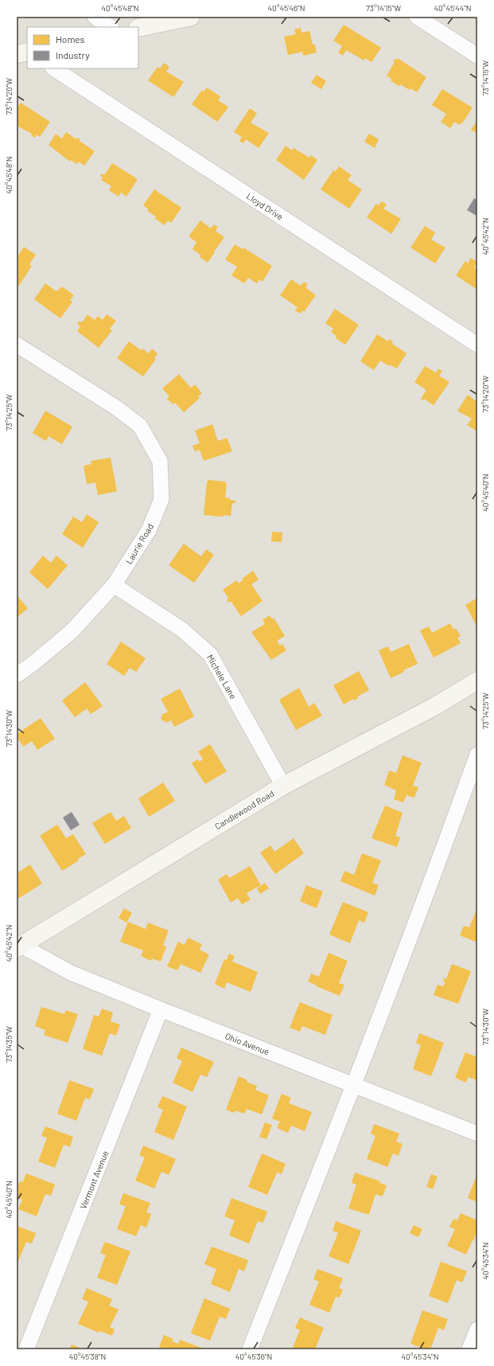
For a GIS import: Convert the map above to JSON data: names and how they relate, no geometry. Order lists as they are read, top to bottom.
{
  "streets": {
    "street": [
      "Lloyd Drive",
      "Laurie Road",
      "Michele Lane",
      "Candlewood Road",
      "Ohio Avenue",
      "Vermont Avenue"
    ]
  },
  "crossings": [
    ["Laurie Road", "Michele Lane"],
    ["Michele Lane", "Candlewood Road"],
    ["Candlewood Road", "Ohio Avenue"],
    ["Ohio Avenue", "Vermont Avenue"]
  ],
  "legend": ["Homes", "Industry"],
  "coordinates": [
    "40°45'48\"N",
    "40°45'46\"N",
    "73°14'15\"W",
    "40°45'44\"N",
    "73°14'20\"W",
    "40°45'42\"N",
    "73°14'25\"W",
    "40°45'40\"N",
    "73°14'30\"W",
    "73°14'35\"W",
    "40°45'34\"N",
    "40°45'38\"N",
    "40°45'36\"N"
  ]
}
